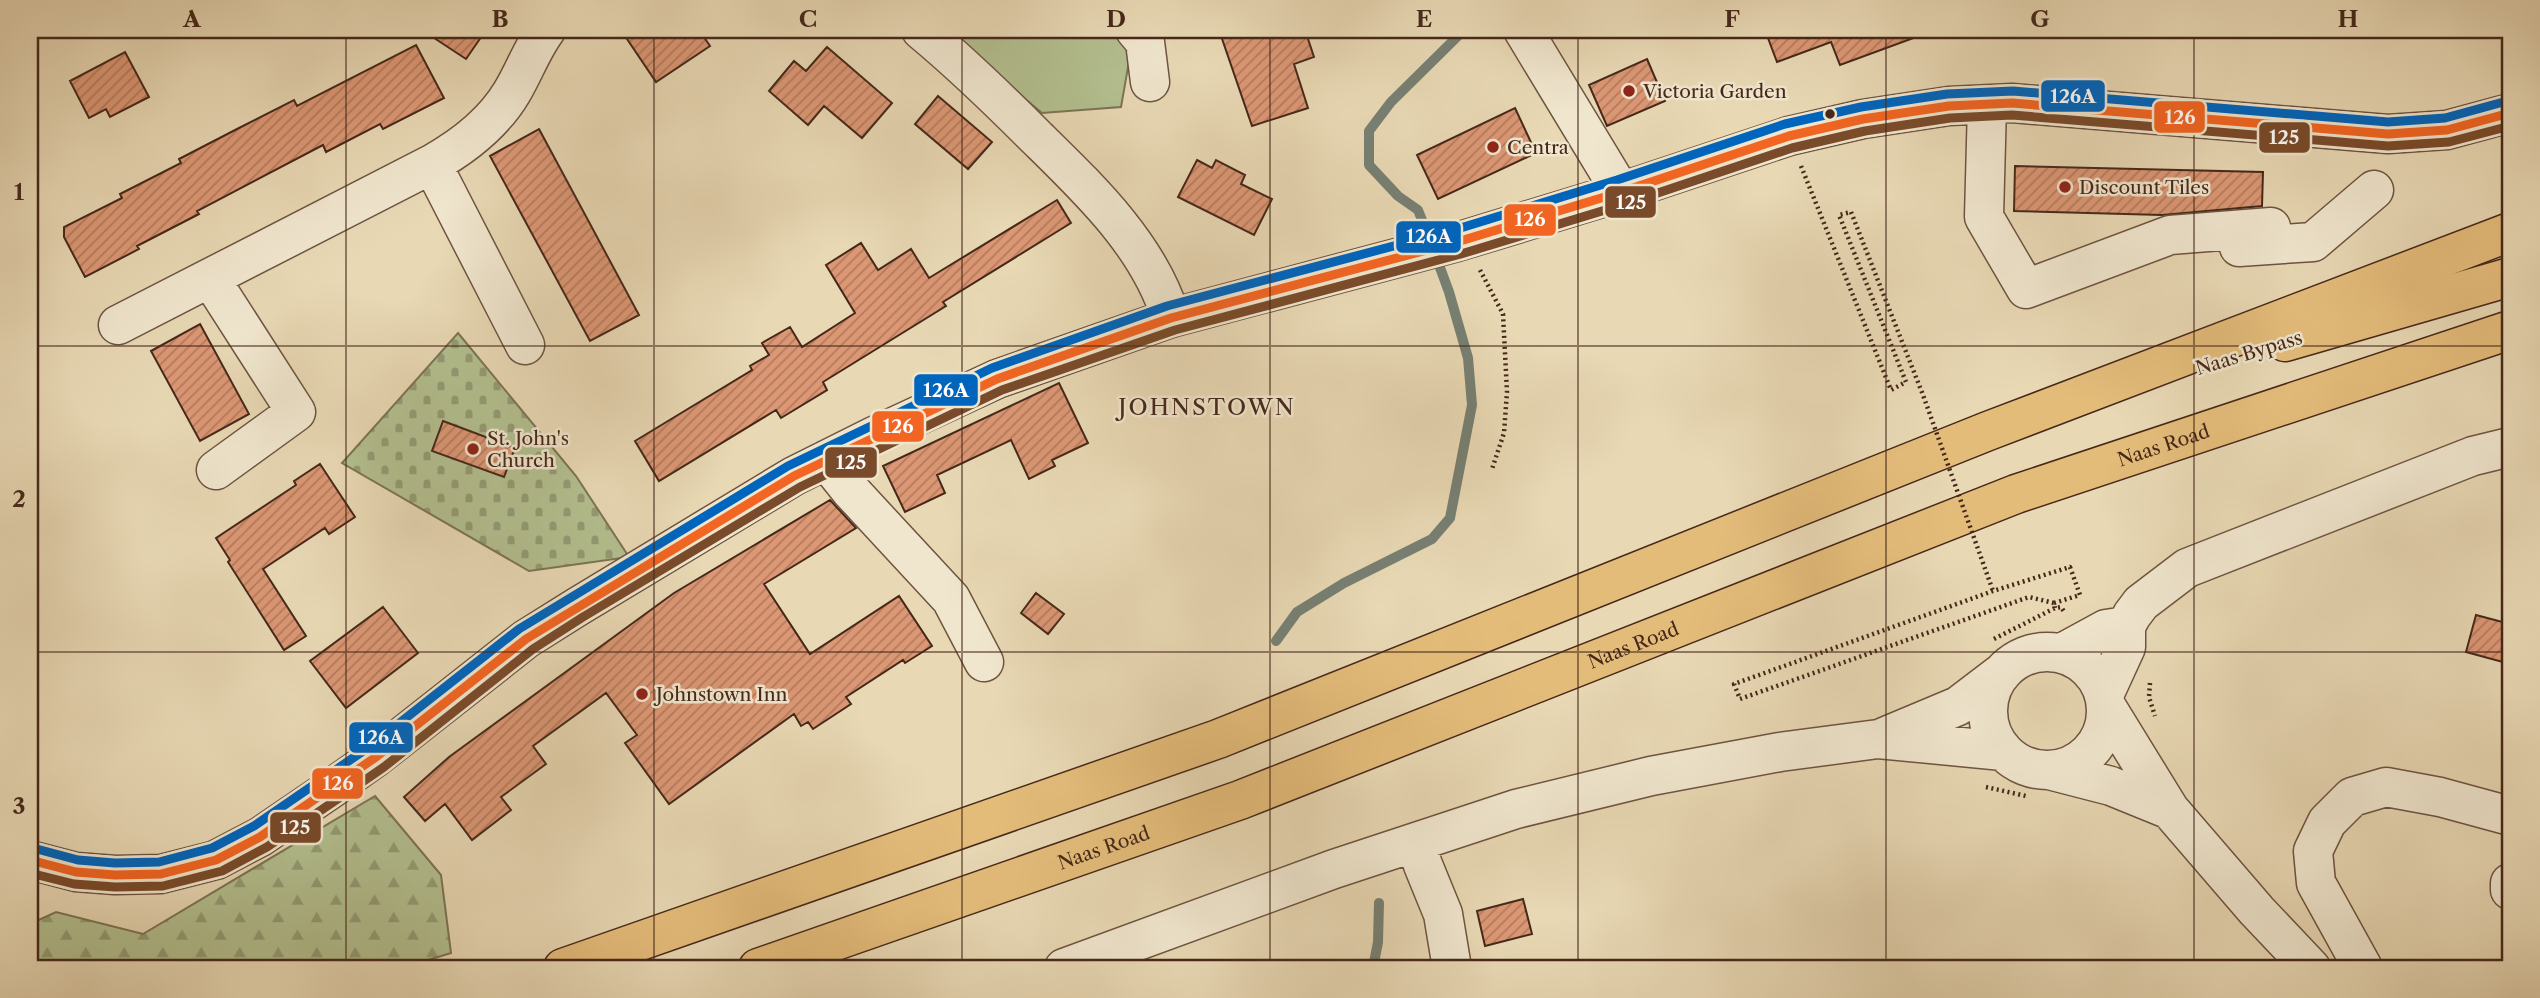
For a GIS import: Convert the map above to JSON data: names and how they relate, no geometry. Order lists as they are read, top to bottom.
{
  "streets": {
    "highway": ["Naas Bypass", "Naas Road"]
  },
  "districts": ["JOHNSTOWN"],
  "places": [
    "Victoria Garden",
    "Centra",
    "Discount Tiles",
    "St. John's Church",
    "Johnstown Inn"
  ],
  "lines": ["transit line 126A", "transit line 126", "transit line 125"],
  "grid": {
    "columns": [
      "A",
      "B",
      "C",
      "D",
      "E",
      "F",
      "G",
      "H"
    ],
    "rows": ["1", "2", "3"]
  }
}
